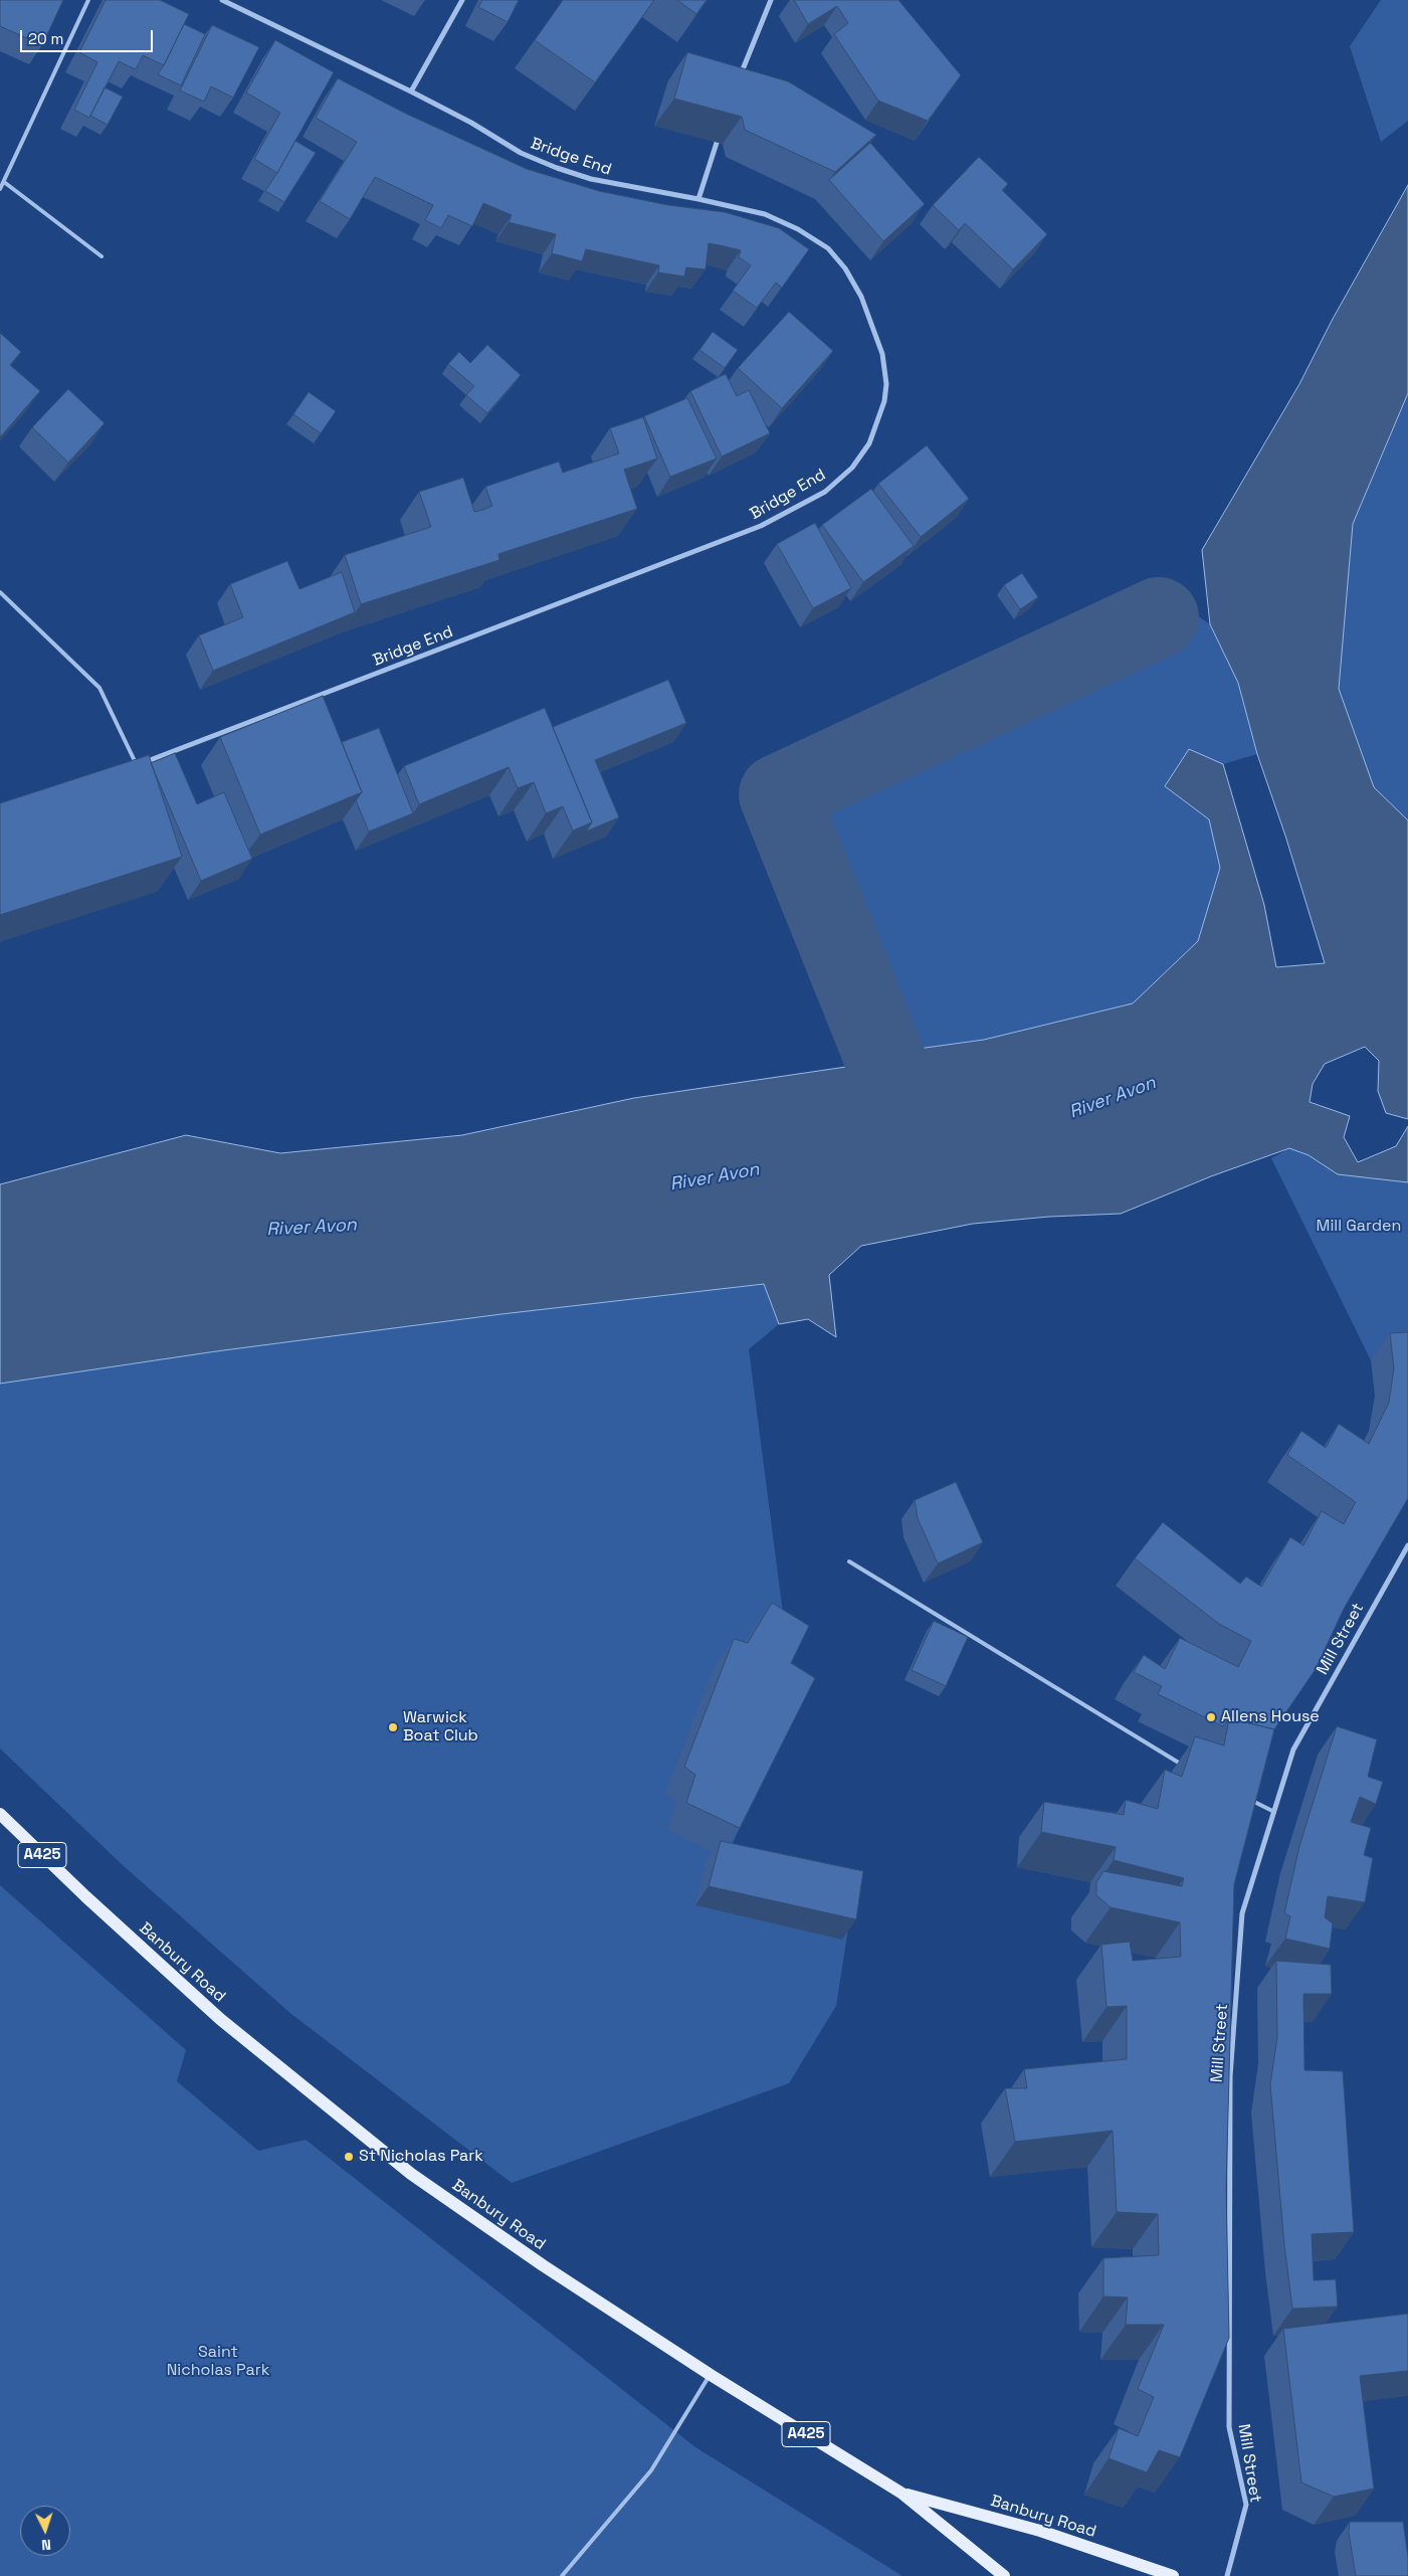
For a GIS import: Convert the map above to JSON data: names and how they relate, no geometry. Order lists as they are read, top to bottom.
{
  "streets": {
    "main road": ["A425", "Banbury Road"],
    "street": ["Bridge End", "Mill Street"]
  },
  "water": ["River Avon"],
  "parks": ["Mill Garden", "Saint Nicholas Park"],
  "places": ["Allens House", "Warwick Boat Club", "St Nicholas Park"],
  "scale_bar": "20 m",
  "north": "bottom"
}
